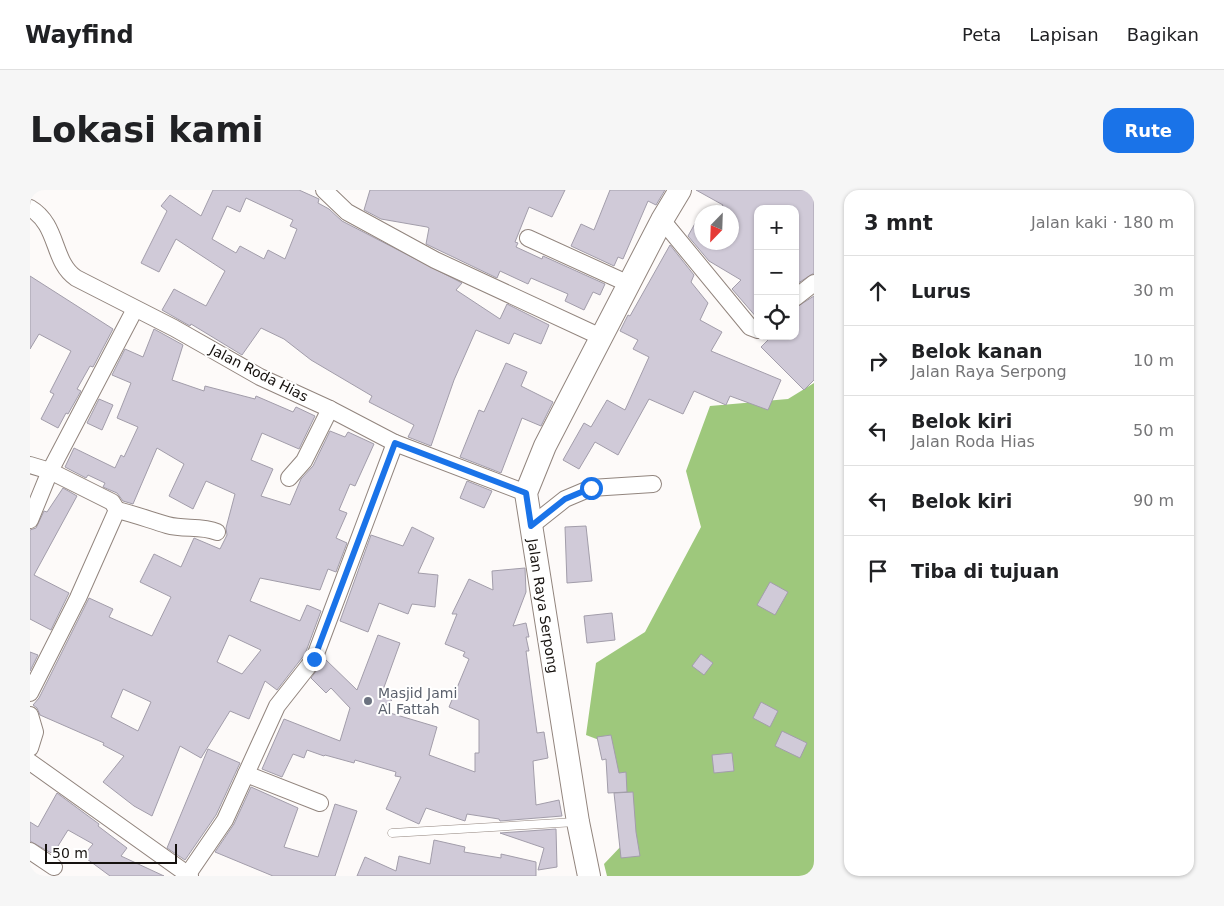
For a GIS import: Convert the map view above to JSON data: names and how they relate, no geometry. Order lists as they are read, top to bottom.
{
  "streets": {
    "main road": ["Jalan Raya Serpong"],
    "street": ["Jalan Roda Hias"]
  },
  "crossings": [
    ["Jalan Roda Hias", "Jalan Raya Serpong"]
  ],
  "places": ["Masjid Jami Al Fattah"],
  "scale_bar": "50 m",
  "north": "bottom left",
  "page": {
    "header": "Wayfind",
    "nav": ["Peta", "Lapisan", "Bagikan"],
    "buttons": "Rute",
    "title": "Lokasi kami",
    "heading": ["3 mnt", "Jalan kaki · 180 m"],
    "map_buttons": ["+", "−"],
    "list": [
      ["Lurus", "30 m"],
      ["Belok kanan", "Jalan Raya Serpong", "10 m"],
      ["Belok kiri", "Jalan Roda Hias", "50 m"],
      ["Belok kiri", "90 m"],
      "Tiba di tujuan"
    ],
    "scale": "50 m"
  }
}
